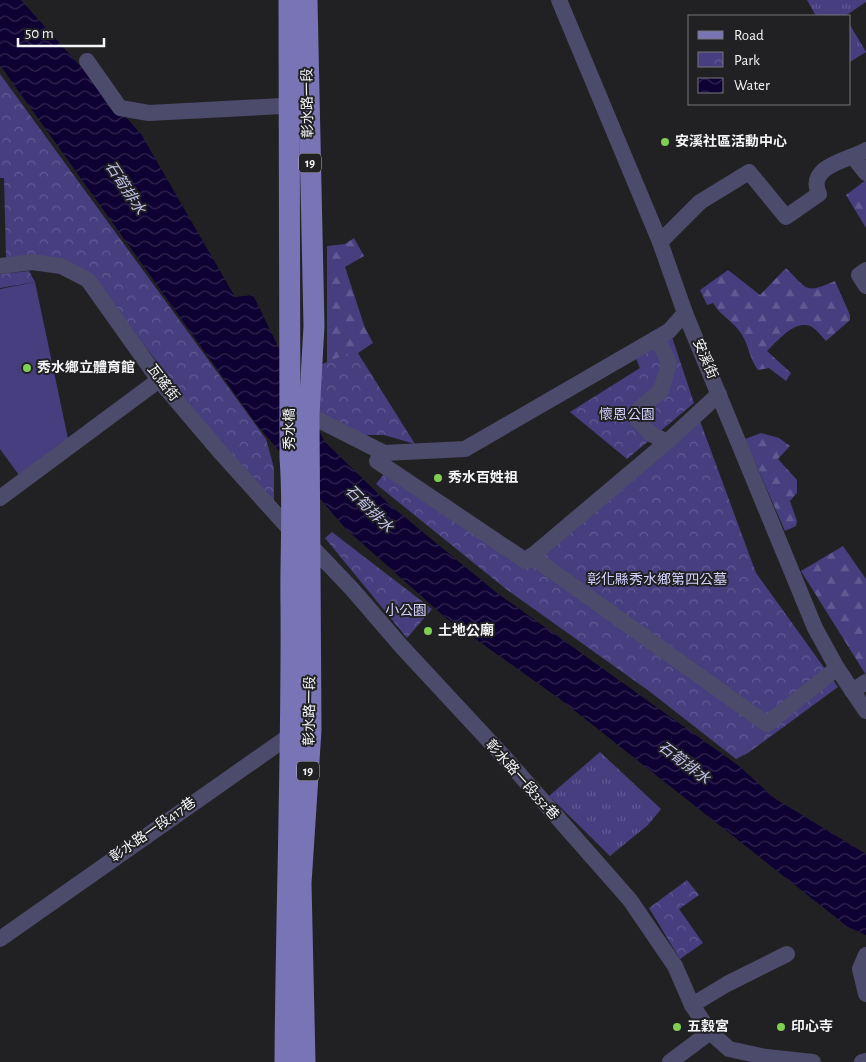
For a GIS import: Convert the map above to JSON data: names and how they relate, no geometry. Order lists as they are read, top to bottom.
{
  "streets": {
    "main road": ["彰水路一段", "19", "秀水橋"],
    "street": [
      "安溪街",
      "瓦磘街",
      "彰水路一段352巷",
      "彰水路一段417巷"
    ]
  },
  "crossings": [
    ["彰水路一段", "瓦磘街"],
    ["彰水路一段", "秀水橋"],
    ["彰水路一段", "彰水路一段352巷"],
    ["彰水路一段", "彰水路一段417巷"],
    ["瓦磘街", "秀水橋"],
    ["瓦磘街", "彰水路一段352巷"],
    ["秀水橋", "彰水路一段352巷"]
  ],
  "water": ["石筍排水"],
  "parks": ["懷恩公園", "彰化縣秀水鄉第四公墓", "小公園"],
  "places": [
    "安溪社區活動中心",
    "秀水鄉立體育館",
    "秀水百姓祖",
    "土地公廟",
    "五穀宮",
    "印心寺"
  ],
  "legend": ["Road", "Park", "Water"],
  "scale_bar": "50 m"
}
